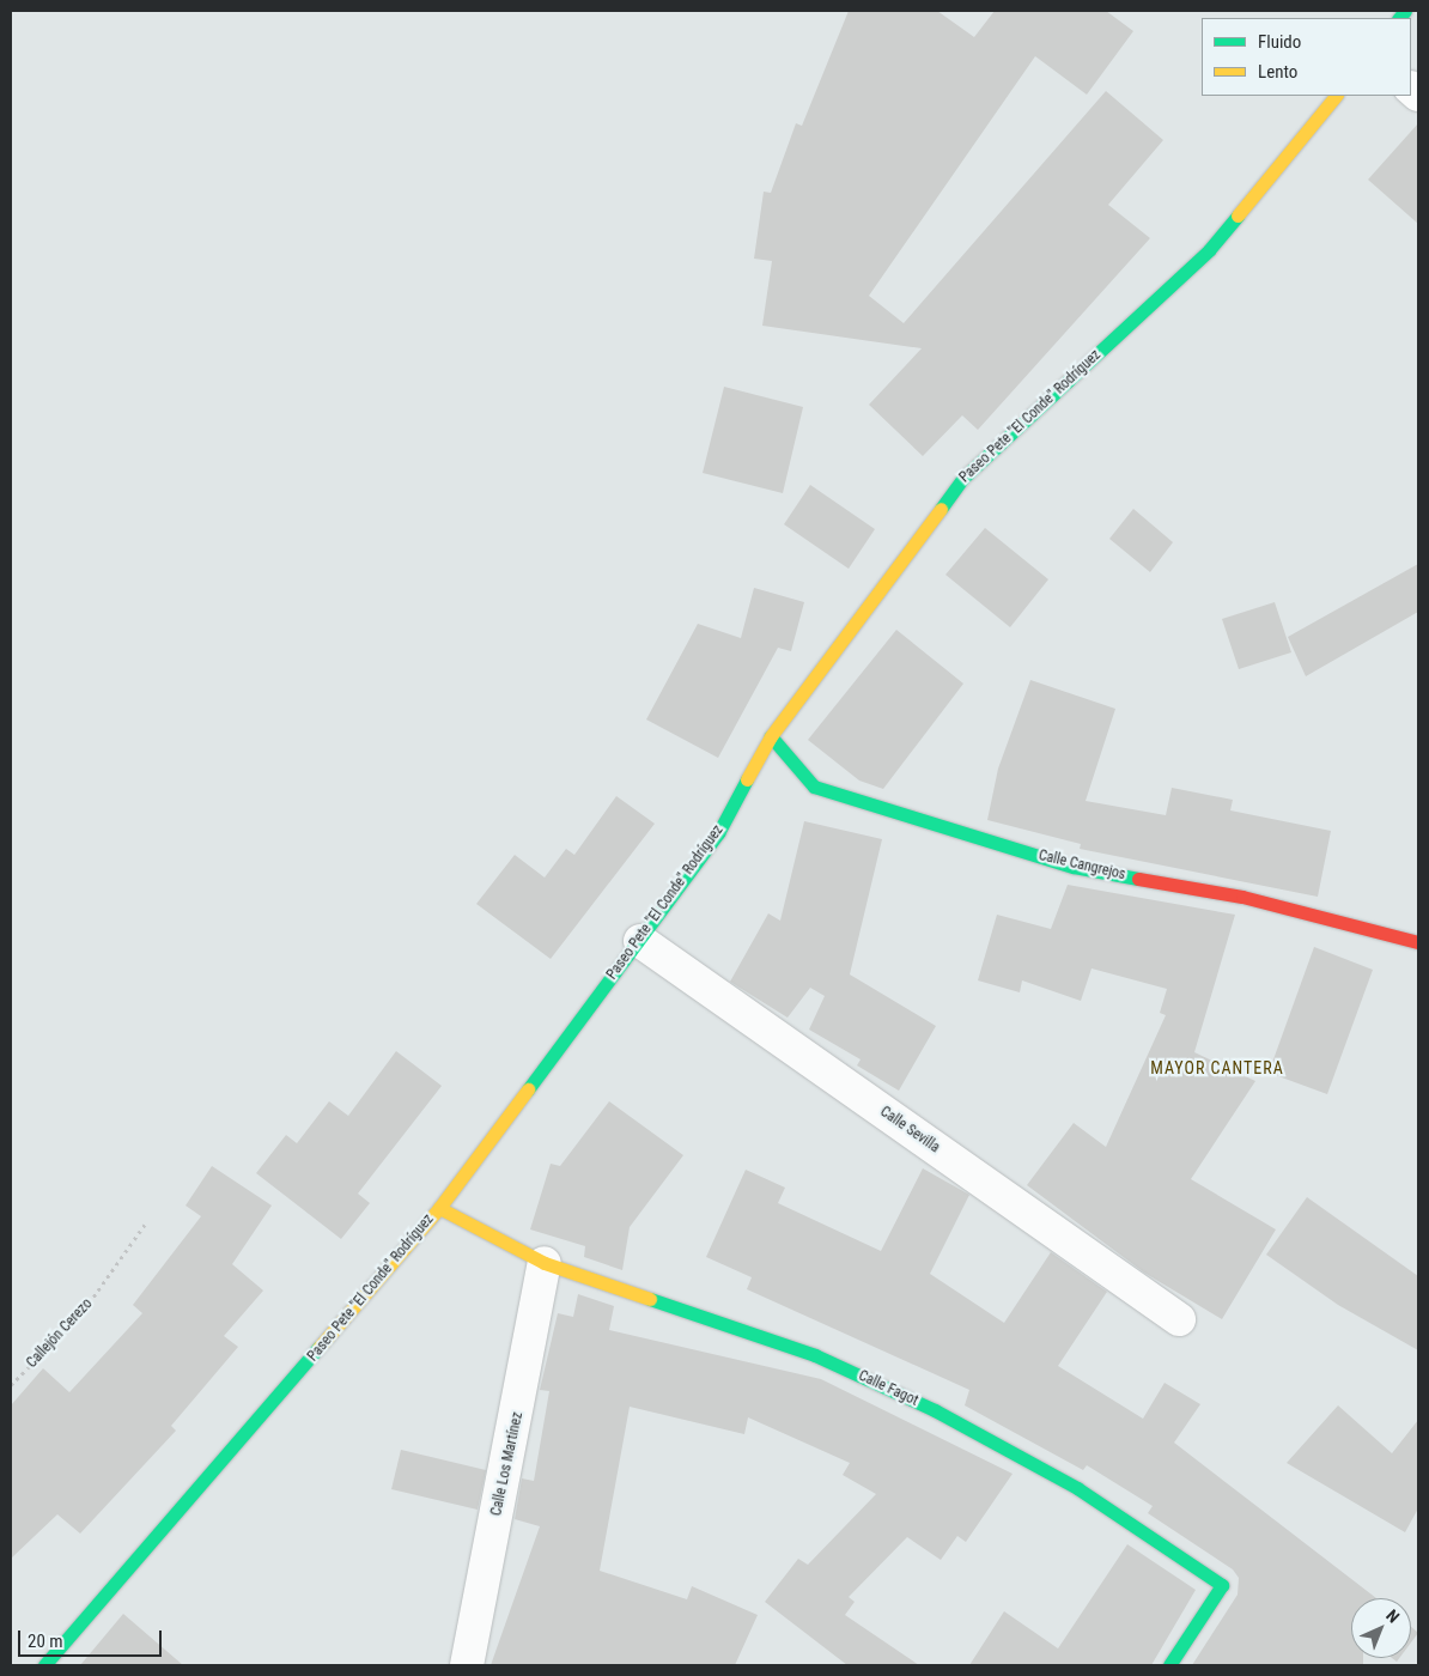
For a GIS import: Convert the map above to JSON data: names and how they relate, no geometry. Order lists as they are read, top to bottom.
{
  "streets": {
    "street": [
      "Paseo Pete \"El Conde\" Rodríguez",
      "Calle Cangrejos",
      "Calle Sevilla",
      "Calle Fagot",
      "Calle Los Martínez"
    ],
    "path": ["Callejón Cerezo"]
  },
  "crossings": [
    ["Paseo Pete \"El Conde\" Rodríguez", "Calle Cangrejos"],
    ["Paseo Pete \"El Conde\" Rodríguez", "Calle Sevilla"],
    ["Paseo Pete \"El Conde\" Rodríguez", "Calle Fagot"],
    ["Calle Fagot", "Calle Los Martínez"]
  ],
  "districts": ["MAYOR CANTERA"],
  "legend": ["Fluido", "Lento"],
  "scale_bar": "20 m",
  "north": "top right"
}
